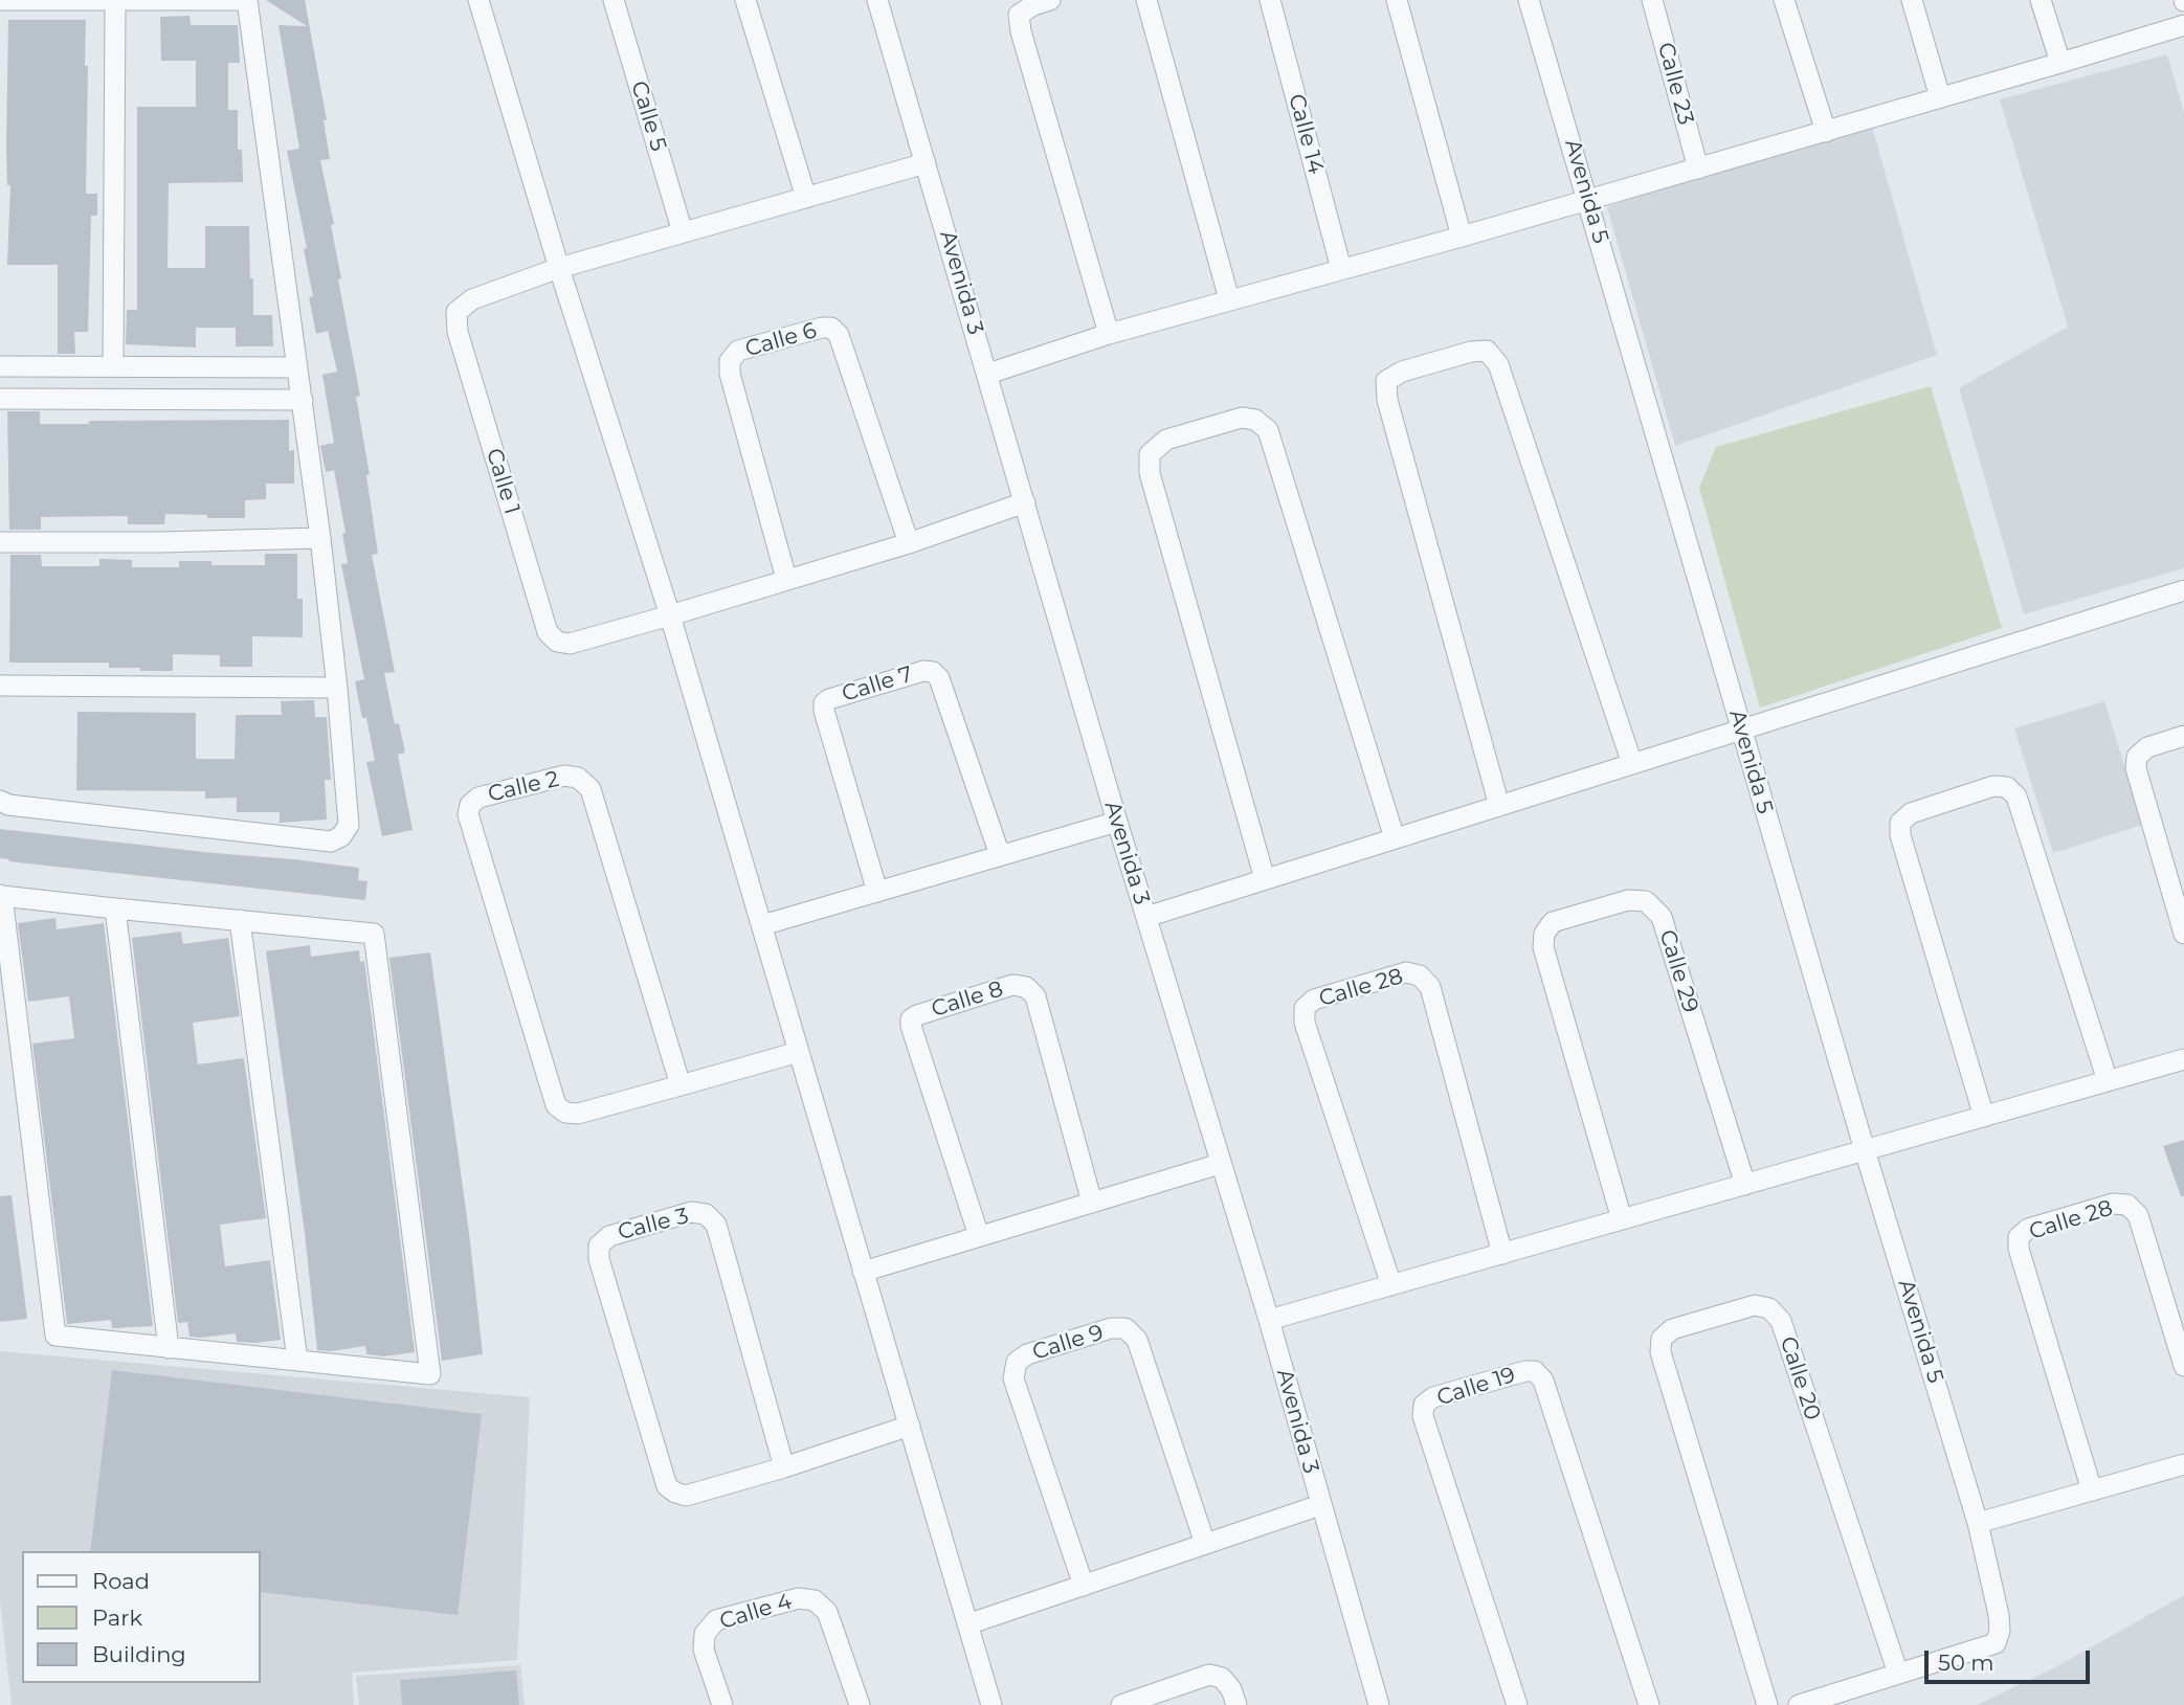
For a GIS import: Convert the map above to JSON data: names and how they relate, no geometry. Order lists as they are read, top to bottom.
{
  "streets": {
    "street": [
      "Calle 23",
      "Calle 5",
      "Calle 14",
      "Avenida 5",
      "Avenida 3",
      "Calle 6",
      "Calle 1",
      "Calle 7",
      "Calle 2",
      "Calle 29",
      "Calle 28",
      "Calle 8",
      "Calle 3",
      "Calle 9",
      "Calle 20",
      "Calle 19",
      "Calle 4"
    ]
  },
  "crossings": [
    ["Avenida 5", "Calle 20"]
  ],
  "legend": ["Road", "Park", "Building"],
  "scale_bar": "50 m"
}
